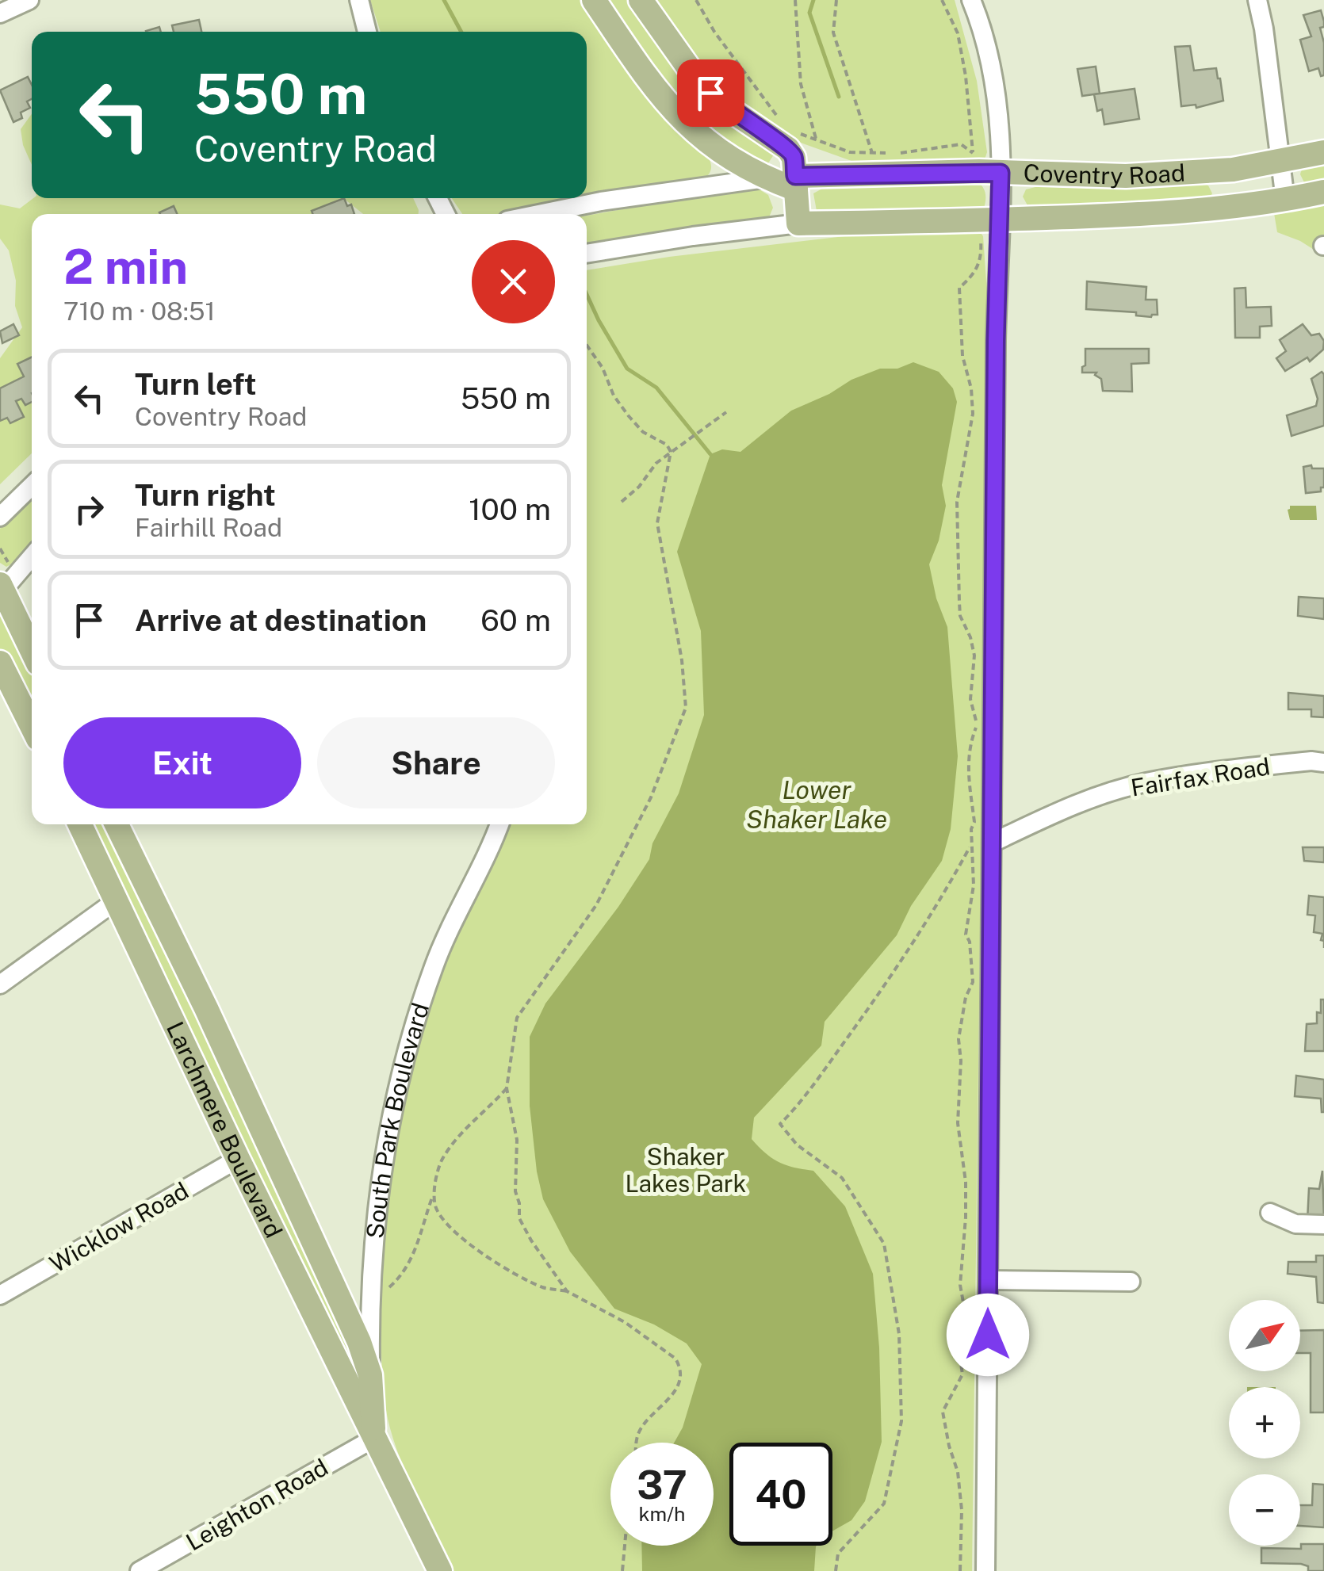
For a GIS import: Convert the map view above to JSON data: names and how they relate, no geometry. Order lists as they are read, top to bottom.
{
  "streets": {
    "main road": ["Coventry Road", "South Park Boulevard", "Larchmere Boulevard"],
    "street": ["Fairfax Road", "Wicklow Road", "Leighton Road"]
  },
  "crossings": [
    ["South Park Boulevard", "Larchmere Boulevard"],
    ["South Park Boulevard", "Leighton Road"],
    ["Larchmere Boulevard", "Wicklow Road"],
    ["Larchmere Boulevard", "Leighton Road"]
  ],
  "water": ["Lower Shaker Lake"],
  "parks": ["Shaker Lakes Park"],
  "north": "top right",
  "page": {
    "turn": ["550 m", "Coventry Road"],
    "heading": ["2 min", "710 m · 08:51"],
    "list": [
      {
        "name": "Turn left",
        "note": "Coventry Road",
        "value": "550 m"
      },
      {
        "name": "Turn right",
        "note": "Fairhill Road",
        "value": "100 m"
      },
      {
        "name": "Arrive at destination",
        "value": "60 m"
      }
    ],
    "buttons": ["Exit", "Share"],
    "map_buttons": ["+", "−"],
    "speed": "37 km/h",
    "limit": "40"
  }
}
